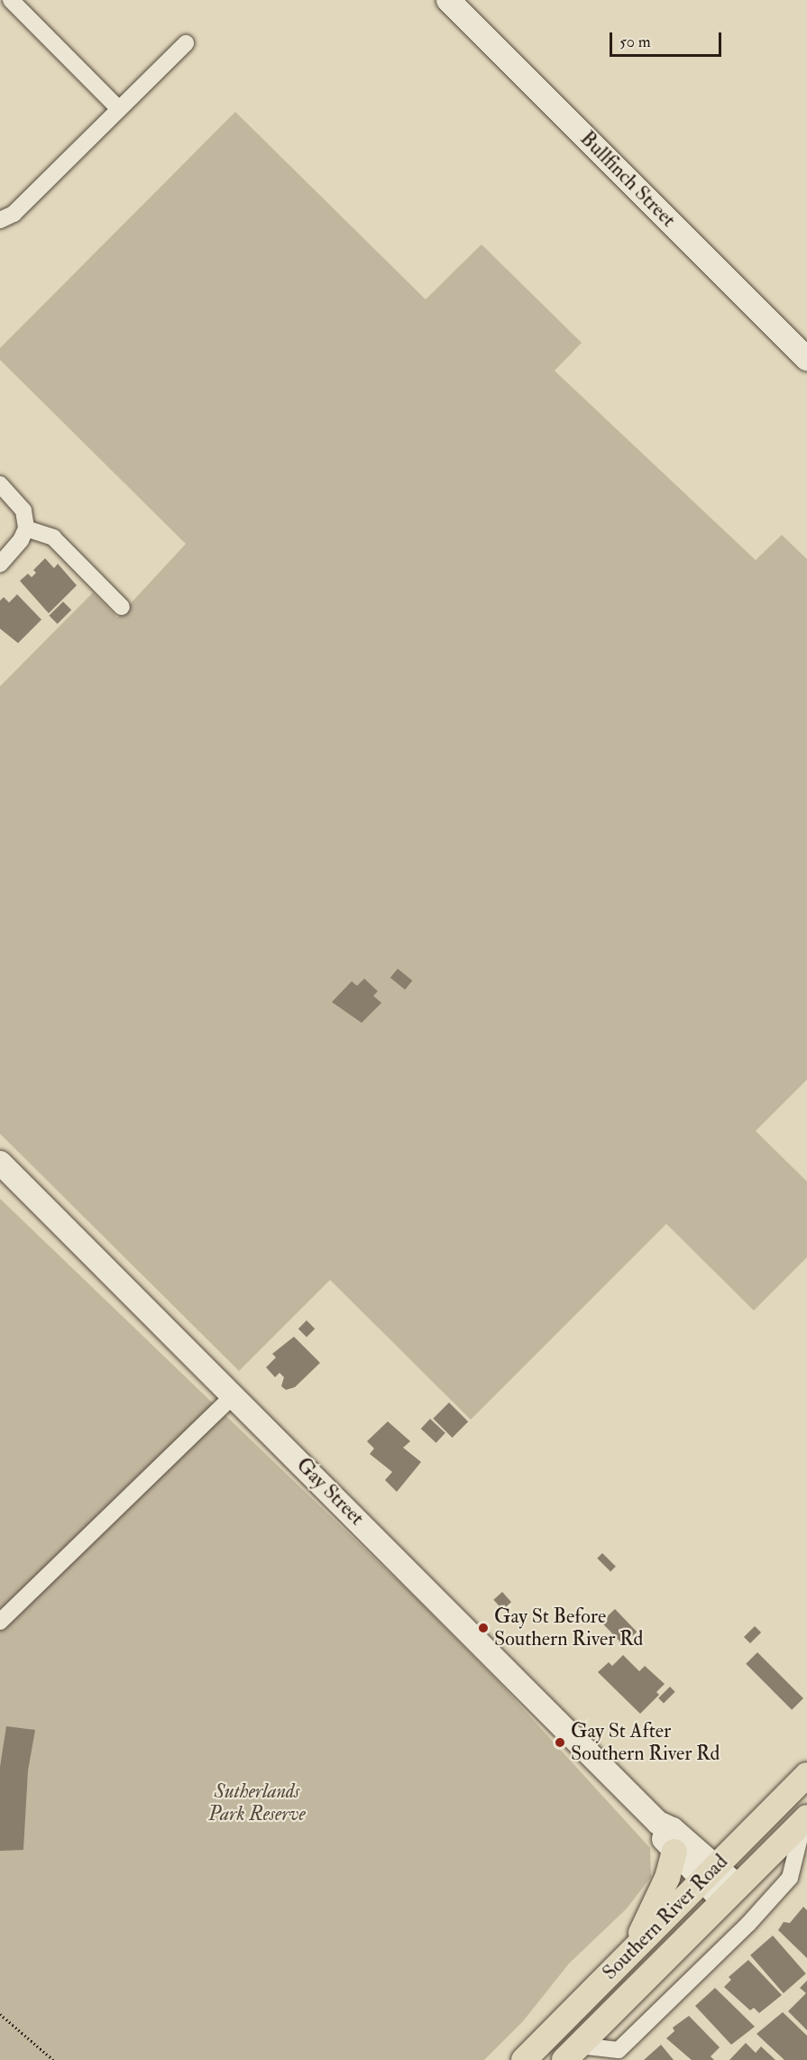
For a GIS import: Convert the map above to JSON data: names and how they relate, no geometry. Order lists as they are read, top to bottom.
{
  "streets": {
    "main road": ["Bullfinch Street", "Gay Street", "Southern River Road"]
  },
  "crossings": [
    ["Gay Street", "Southern River Road"]
  ],
  "parks": ["Sutherlands Park Reserve"],
  "places": ["Gay St Before Southern River Rd", "Gay St After Southern River Rd"],
  "scale_bar": "50 m"
}
